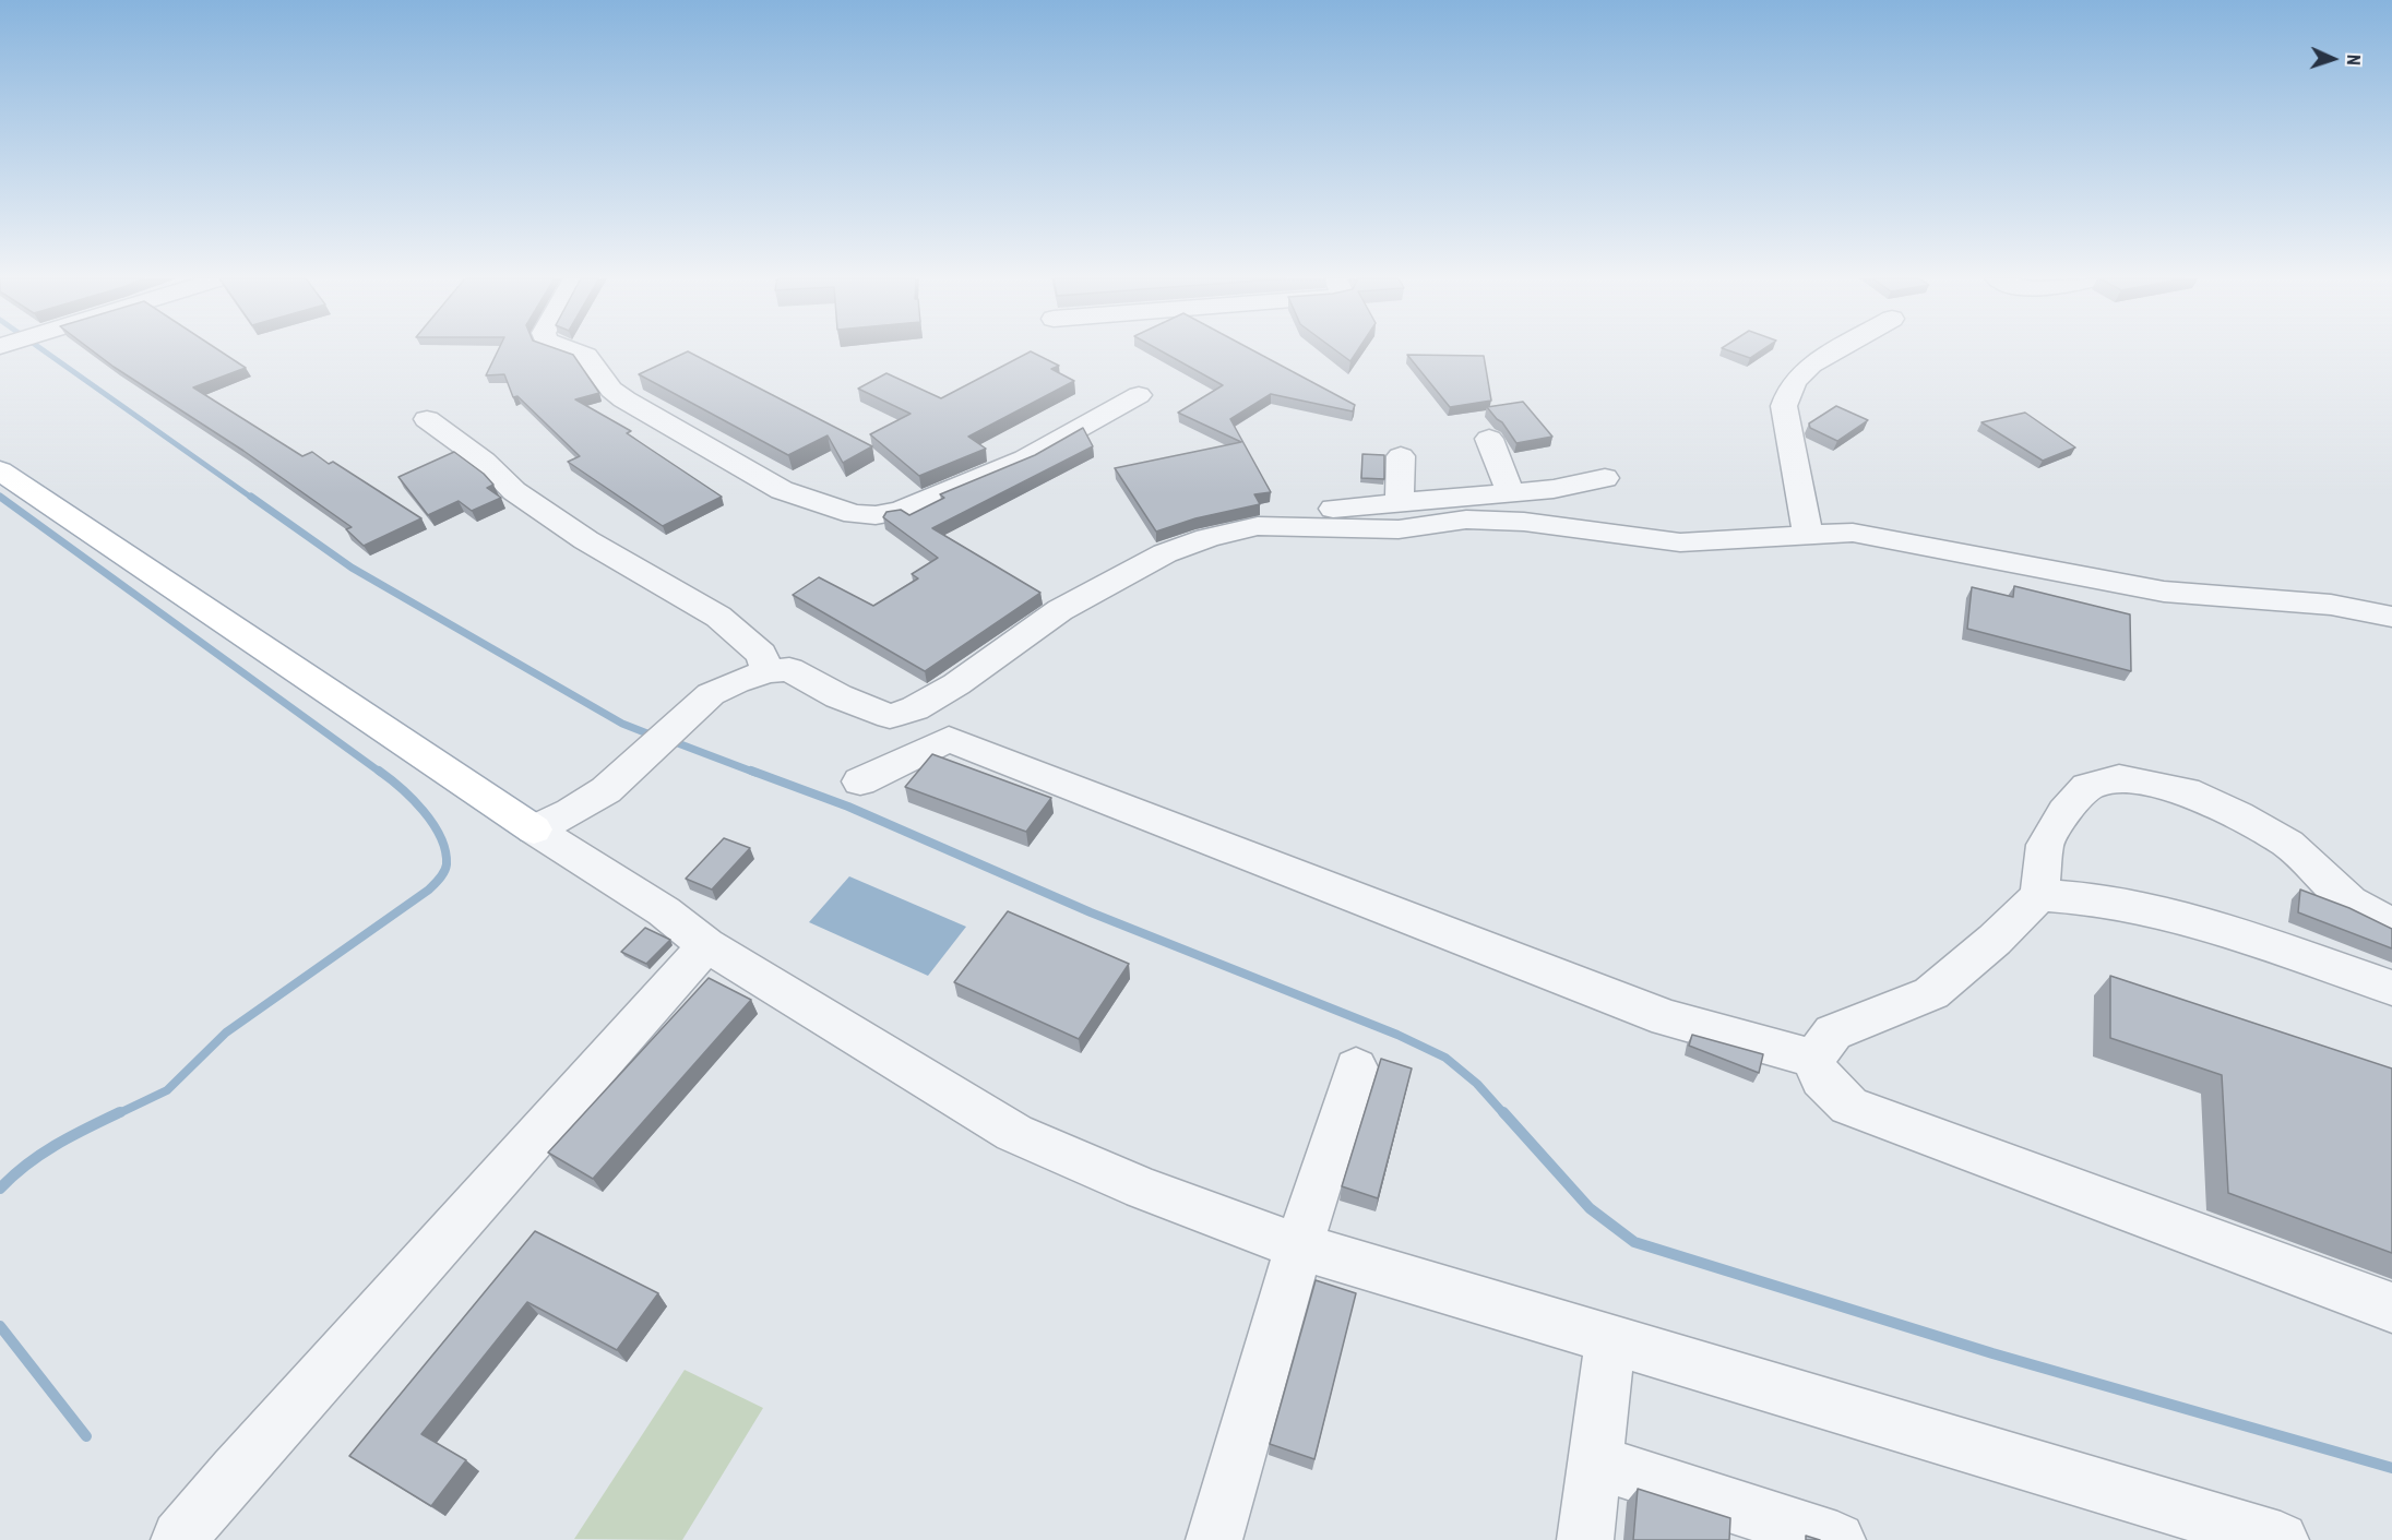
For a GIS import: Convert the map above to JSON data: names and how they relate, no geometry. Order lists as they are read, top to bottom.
{
  "north": "right"
}
